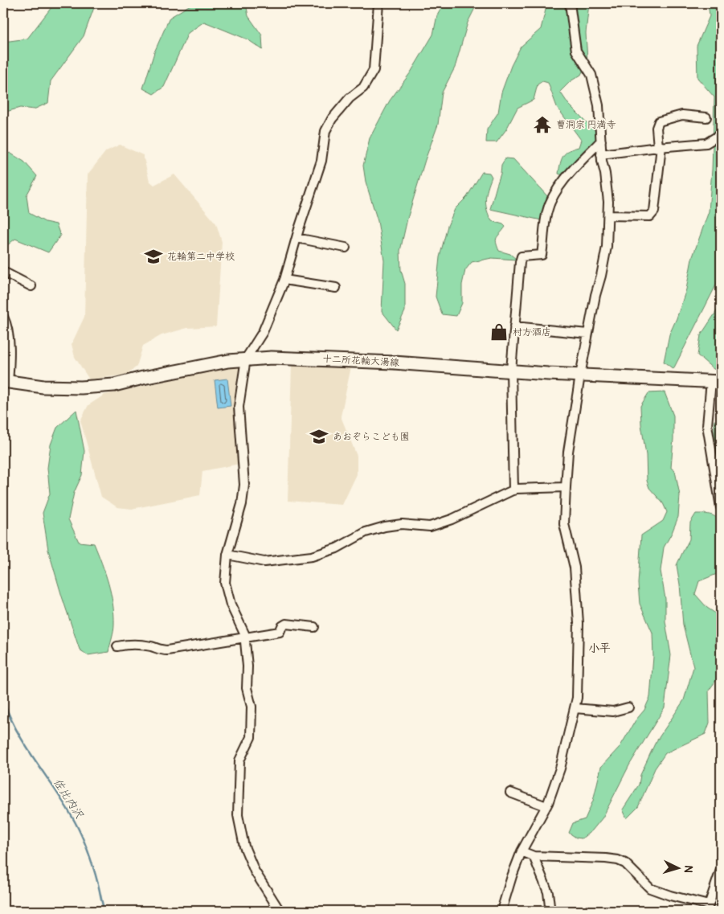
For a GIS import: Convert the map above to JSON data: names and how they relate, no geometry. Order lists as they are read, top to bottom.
{
  "streets": {
    "main road": ["十二所花輪大湯線"]
  },
  "districts": ["小平"],
  "water": ["佐比内沢"],
  "places": {
    "temple": ["曹洞宗 円満寺"],
    "school or university": ["花輪第二中学校", "あおぞらこども園"],
    "shop": ["村方酒店"]
  },
  "north": "right"
}
